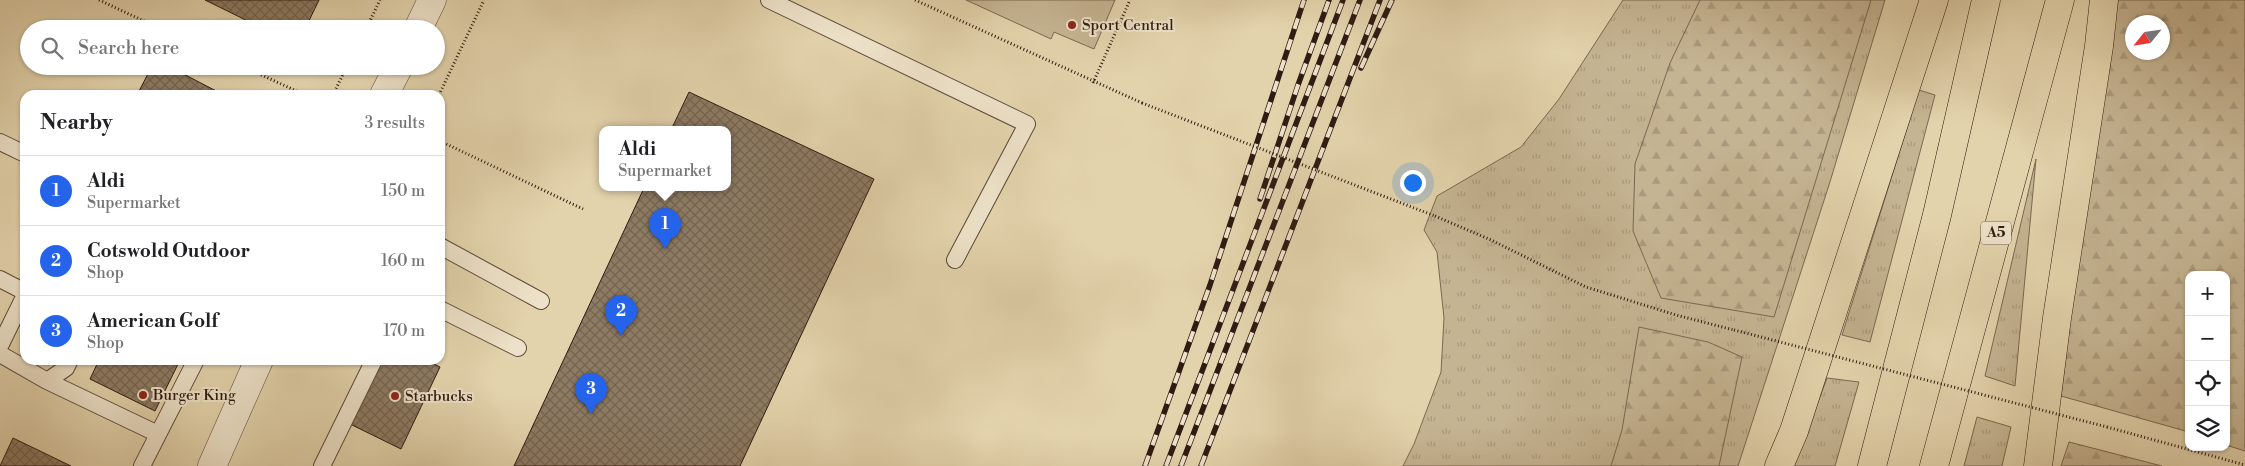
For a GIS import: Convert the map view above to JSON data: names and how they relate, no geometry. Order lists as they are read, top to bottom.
{
  "streets": {
    "highway": ["A5"]
  },
  "places": ["Sport Central", "Burger King", "Starbucks"],
  "north": "bottom left",
  "page": {
    "search": "Search here",
    "heading": ["Nearby", "3 results"],
    "popup": ["Aldi", "Supermarket"],
    "list": [
      {
        "mark": "1",
        "name": "Aldi",
        "note": "Supermarket",
        "value": "150 m"
      },
      {
        "mark": "2",
        "name": "Cotswold Outdoor",
        "note": "Shop",
        "value": "160 m"
      },
      {
        "mark": "3",
        "name": "American Golf",
        "note": "Shop",
        "value": "170 m"
      }
    ],
    "pins": ["1", "2", "3"],
    "map_buttons": ["+", "−"]
  }
}
